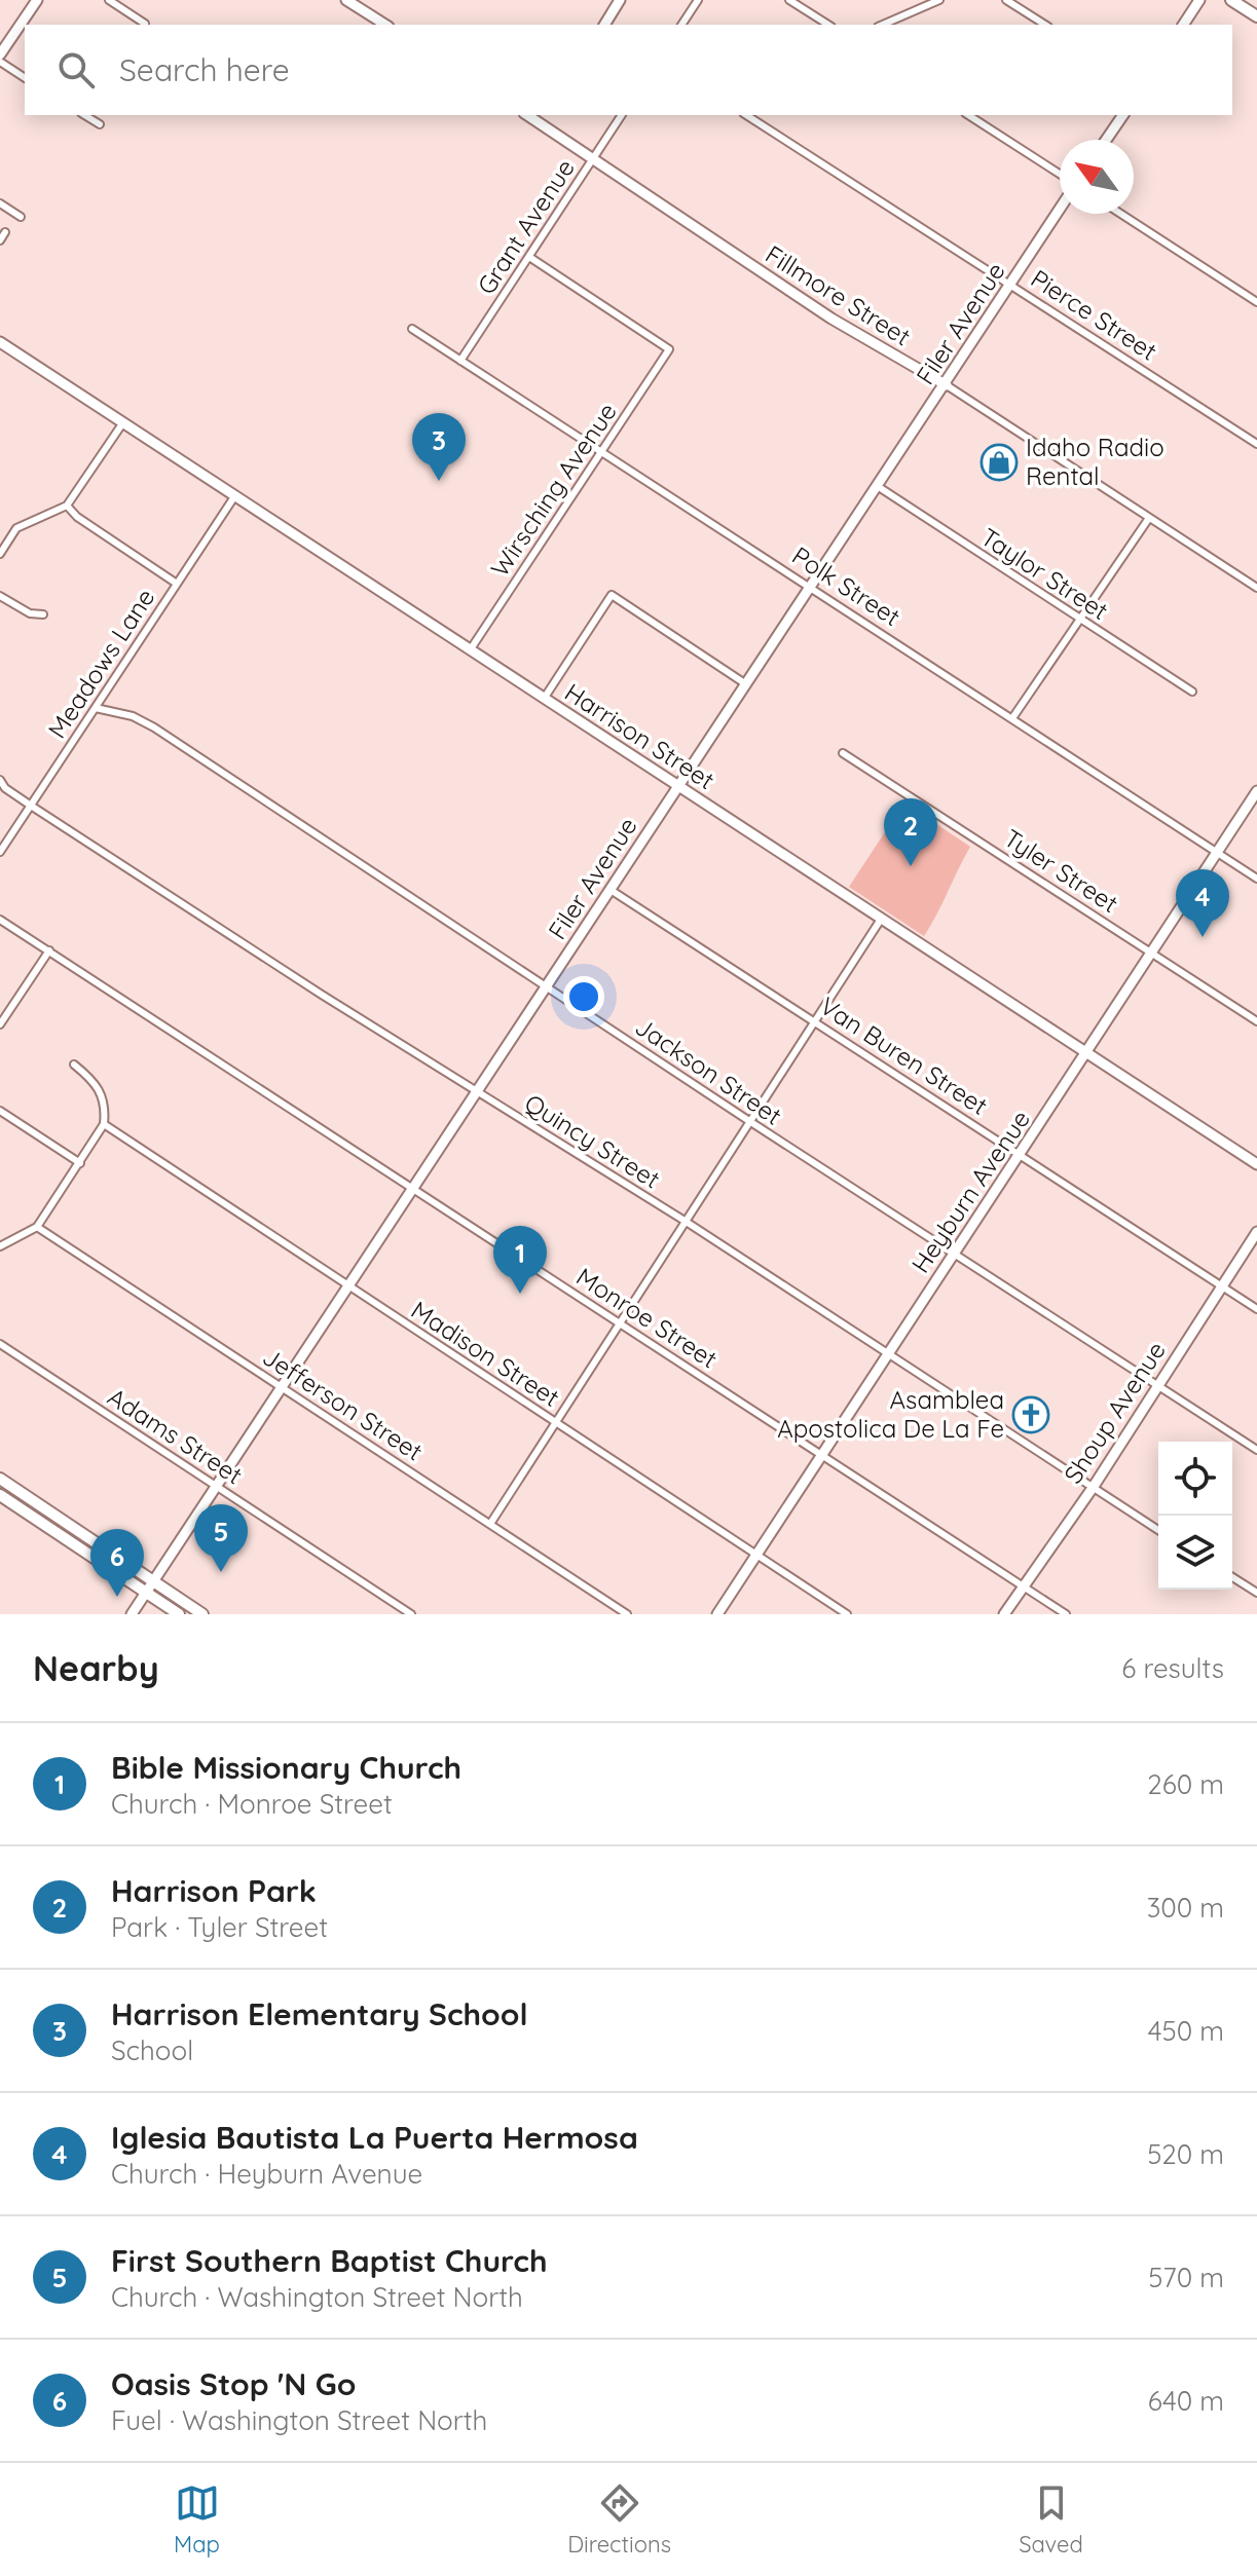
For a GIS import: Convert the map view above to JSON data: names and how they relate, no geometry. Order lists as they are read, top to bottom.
{
  "streets": {
    "street": [
      "Grant Avenue",
      "Fillmore Street",
      "Pierce Street",
      "Filer Avenue",
      "Wirsching Avenue",
      "Taylor Street",
      "Polk Street",
      "Meadows Lane",
      "Harrison Street",
      "Tyler Street",
      "Van Buren Street",
      "Jackson Street",
      "Quincy Street",
      "Heyburn Avenue",
      "Monroe Street",
      "Madison Street",
      "Jefferson Street",
      "Shoup Avenue",
      "Adams Street"
    ]
  },
  "crossings": [
    ["Grant Avenue", "Fillmore Street"],
    ["Grant Avenue", "Wirsching Avenue"],
    ["Grant Avenue", "Polk Street"],
    ["Fillmore Street", "Filer Avenue"],
    ["Pierce Street", "Filer Avenue"],
    ["Filer Avenue", "Taylor Street"],
    ["Filer Avenue", "Polk Street"],
    ["Filer Avenue", "Harrison Street"],
    ["Filer Avenue", "Van Buren Street"],
    ["Filer Avenue", "Jackson Street"],
    ["Filer Avenue", "Quincy Street"],
    ["Filer Avenue", "Monroe Street"],
    ["Filer Avenue", "Madison Street"],
    ["Filer Avenue", "Jefferson Street"],
    ["Filer Avenue", "Adams Street"],
    ["Wirsching Avenue", "Polk Street"],
    ["Wirsching Avenue", "Harrison Street"],
    ["Polk Street", "Heyburn Avenue"],
    ["Meadows Lane", "Harrison Street"],
    ["Meadows Lane", "Jackson Street"],
    ["Meadows Lane", "Quincy Street"],
    ["Harrison Street", "Heyburn Avenue"],
    ["Tyler Street", "Heyburn Avenue"],
    ["Van Buren Street", "Heyburn Avenue"],
    ["Van Buren Street", "Shoup Avenue"],
    ["Jackson Street", "Heyburn Avenue"],
    ["Jackson Street", "Shoup Avenue"],
    ["Quincy Street", "Heyburn Avenue"],
    ["Quincy Street", "Shoup Avenue"],
    ["Heyburn Avenue", "Monroe Street"],
    ["Heyburn Avenue", "Madison Street"],
    ["Monroe Street", "Shoup Avenue"]
  ],
  "places": {
    "shop": ["Idaho Radio Rental"],
    "church": ["Asamblea Apostolica De La Fe"]
  },
  "north": "top left",
  "page": {
    "search": "Search here",
    "pins": [
      "3",
      "2",
      "4",
      "1",
      "5",
      "6"
    ],
    "heading": ["Nearby", "6 results"],
    "list": [
      {
        "mark": "1",
        "name": "Bible Missionary Church",
        "note": "Church · Monroe Street",
        "value": "260 m"
      },
      {
        "mark": "2",
        "name": "Harrison Park",
        "note": "Park · Tyler Street",
        "value": "300 m"
      },
      {
        "mark": "3",
        "name": "Harrison Elementary School",
        "note": "School",
        "value": "450 m"
      },
      {
        "mark": "4",
        "name": "Iglesia Bautista La Puerta Hermosa",
        "note": "Church · Heyburn Avenue",
        "value": "520 m"
      },
      {
        "mark": "5",
        "name": "First Southern Baptist Church",
        "note": "Church · Washington Street North",
        "value": "570 m"
      },
      {
        "mark": "6",
        "name": "Oasis Stop 'N Go",
        "note": "Fuel · Washington Street North",
        "value": "640 m"
      }
    ],
    "nav": ["Map", "Directions", "Saved"]
  }
}
